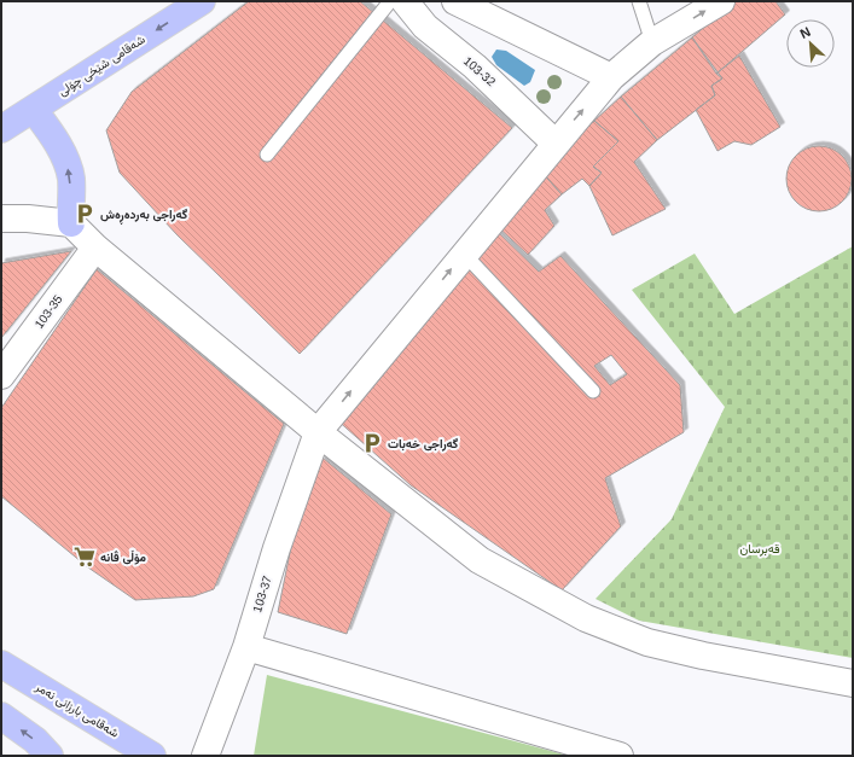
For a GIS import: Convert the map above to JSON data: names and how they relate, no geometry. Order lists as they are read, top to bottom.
{
  "streets": {
    "main road": ["شەقامی شێخی چۆلی", "شەقامی بارزانی نەمر"],
    "street": ["103-32", "103-35", "103-37"]
  },
  "crossings": [
    ["103-32", "103-37"]
  ],
  "one_way": ["شەقامی شێخی چۆلی", "103-37"],
  "parks": ["قەبرسان"],
  "places": {
    "parking": ["گەراجی بەردەڕەش", "گەراجی خەبات"],
    "supermarket": ["مۆڵی ڤانە"]
  },
  "north": "top left"
}
